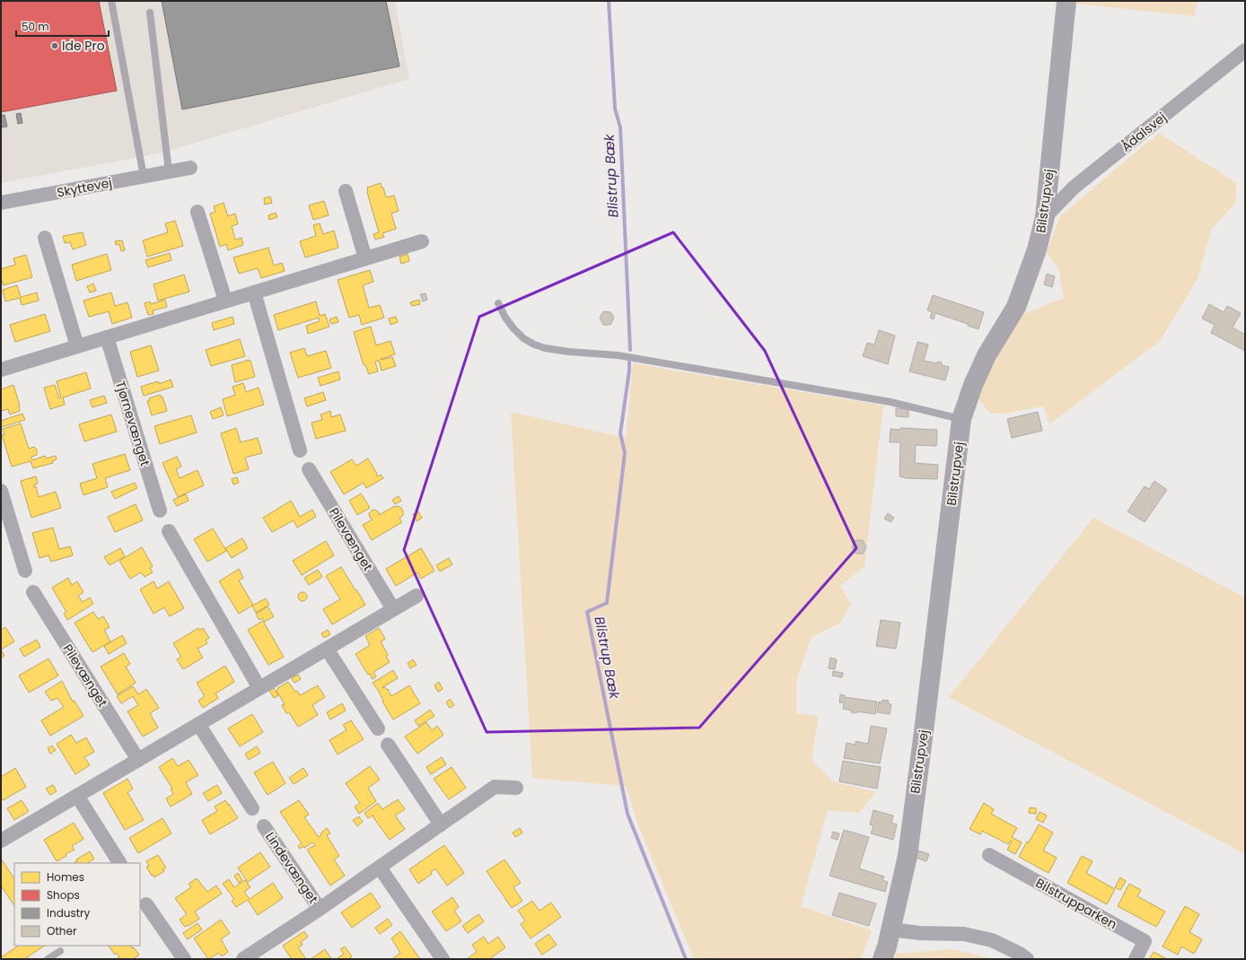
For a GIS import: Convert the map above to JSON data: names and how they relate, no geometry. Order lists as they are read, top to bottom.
{
  "streets": {
    "street": [
      "Ådalsvej",
      "Skyttevej",
      "Bilstrupvej",
      "Tjørnevænget",
      "Pilevænget",
      "Lindevænget",
      "Bilstrupparken"
    ]
  },
  "crossings": [
    ["Ådalsvej", "Bilstrupvej"]
  ],
  "water": ["Blistrup Bæk"],
  "places": ["Ide Pro"],
  "legend": [
    "Homes",
    "Shops",
    "Industry",
    "Other"
  ],
  "scale_bar": "50 m"
}
